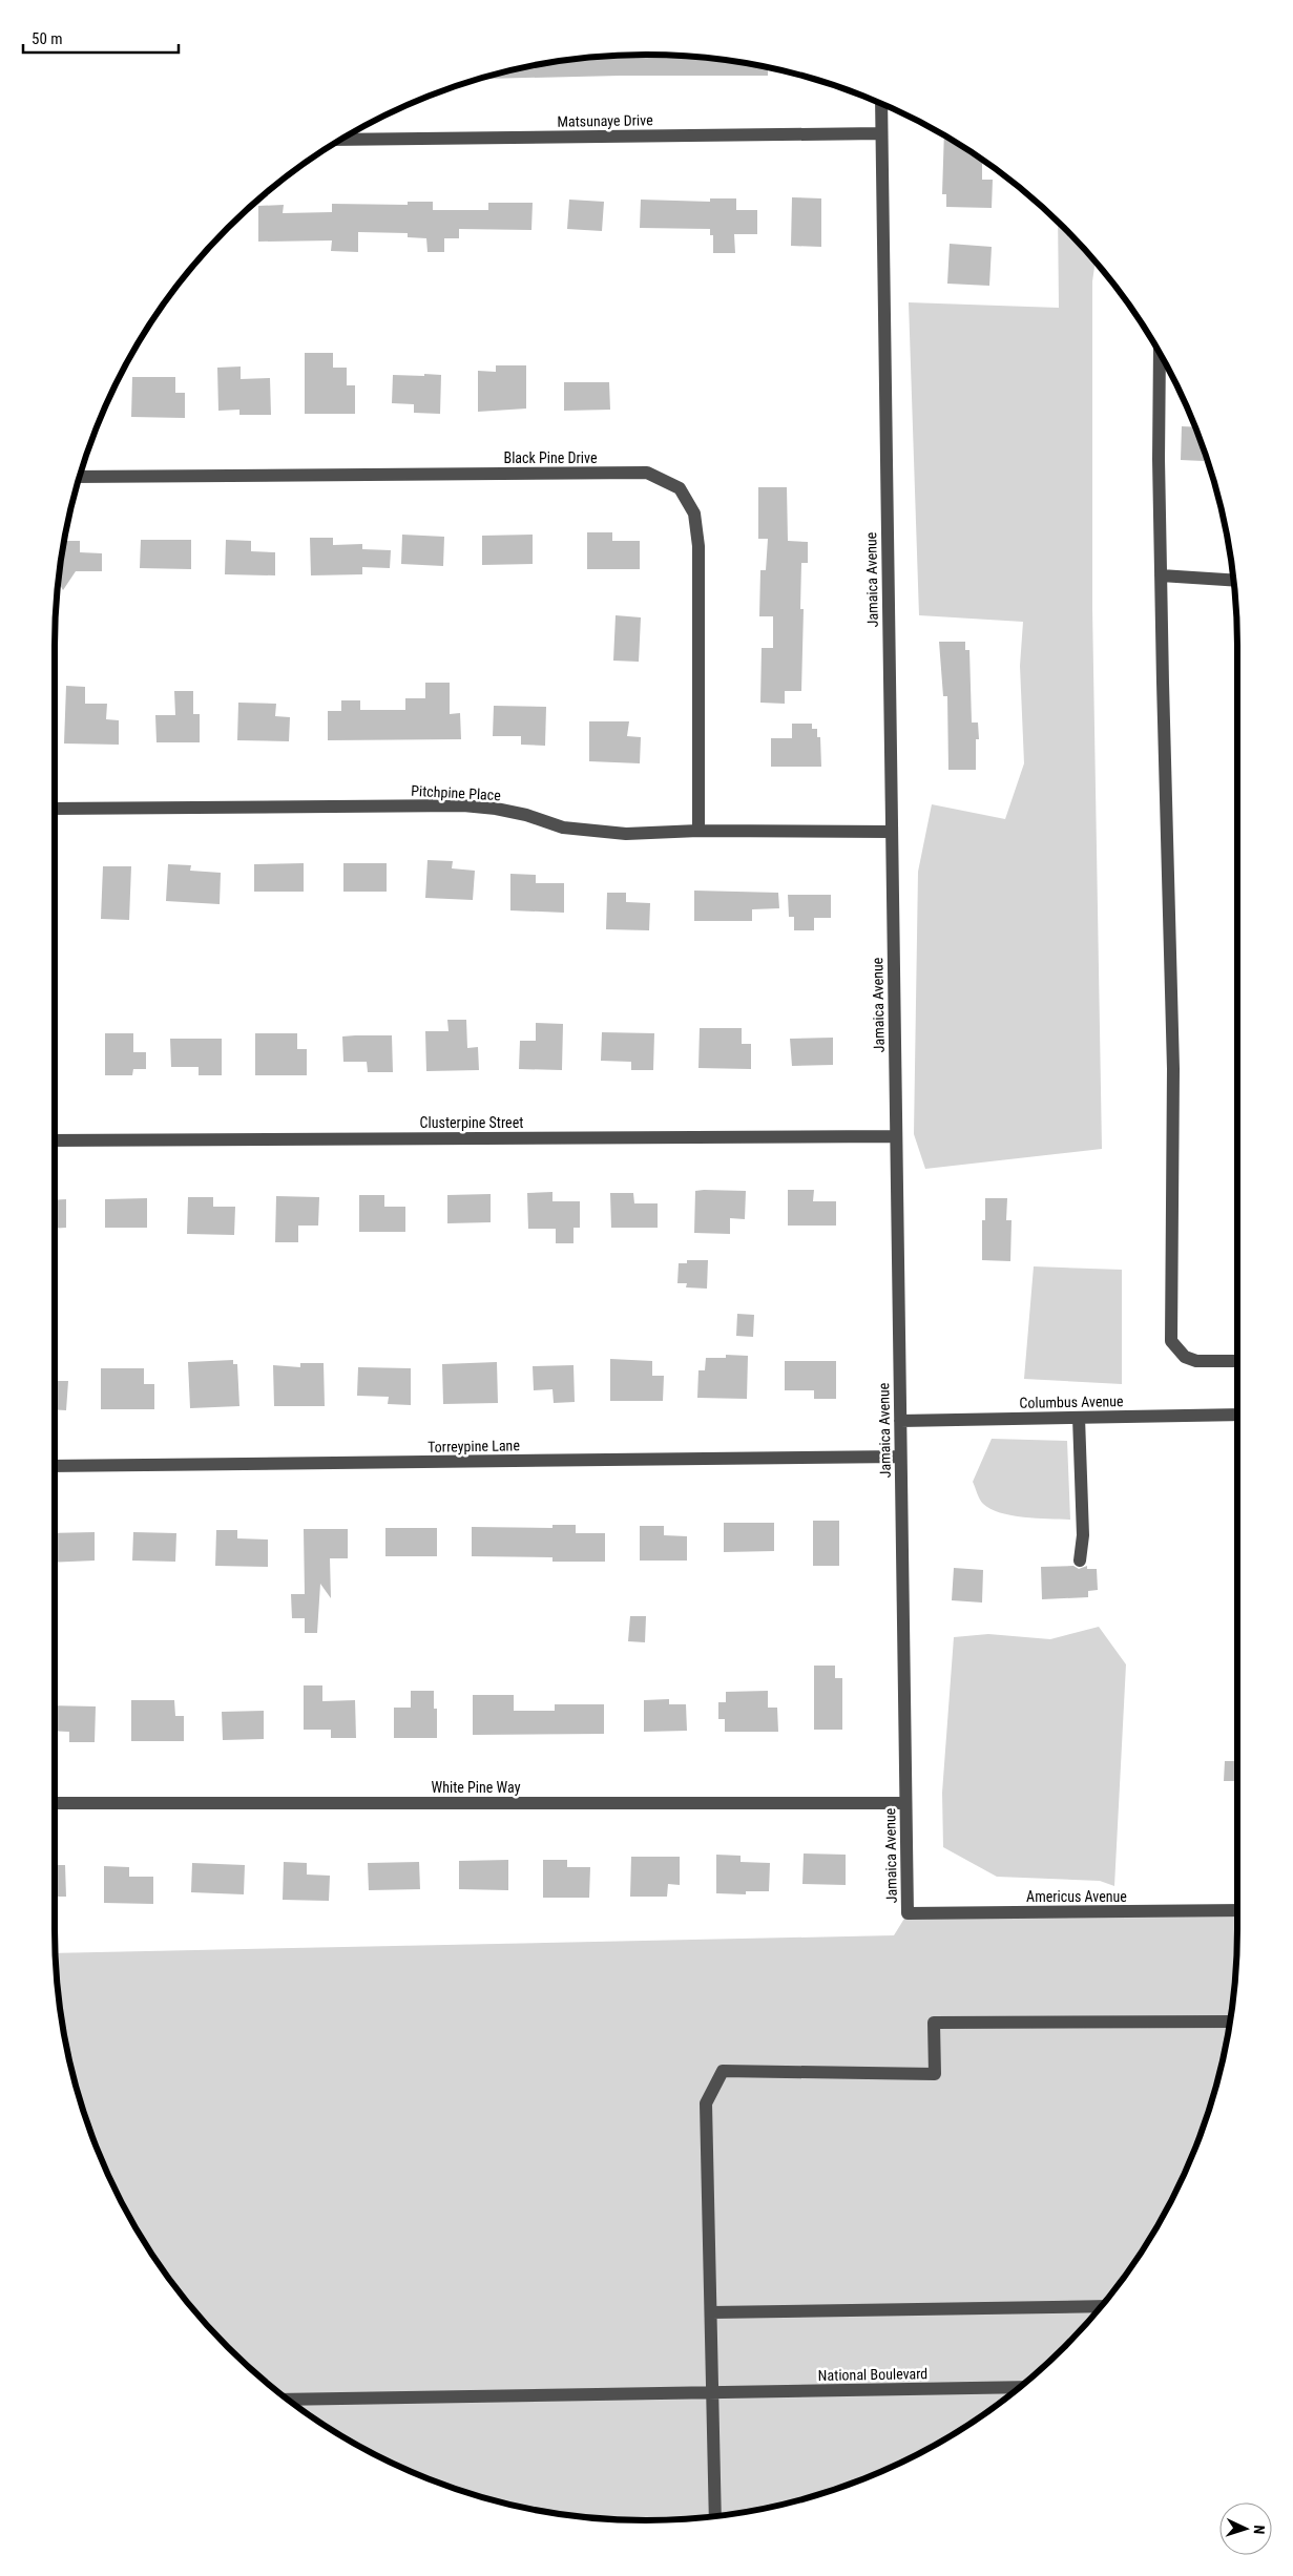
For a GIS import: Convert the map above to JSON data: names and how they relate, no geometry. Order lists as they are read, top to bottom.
{
  "streets": {
    "street": [
      "Matsunaye Drive",
      "Black Pine Drive",
      "Jamaica Avenue",
      "Pitchpine Place",
      "Clusterpine Street",
      "Columbus Avenue",
      "Torreypine Lane",
      "White Pine Way",
      "Americus Avenue",
      "National Boulevard"
    ]
  },
  "crossings": [
    ["Matsunaye Drive", "Jamaica Avenue"],
    ["Black Pine Drive", "Pitchpine Place"],
    ["Jamaica Avenue", "Pitchpine Place"],
    ["Jamaica Avenue", "Clusterpine Street"],
    ["Jamaica Avenue", "Columbus Avenue"],
    ["Jamaica Avenue", "Torreypine Lane"],
    ["Jamaica Avenue", "White Pine Way"],
    ["Jamaica Avenue", "Americus Avenue"]
  ],
  "scale_bar": "50 m",
  "north": "right"
}
